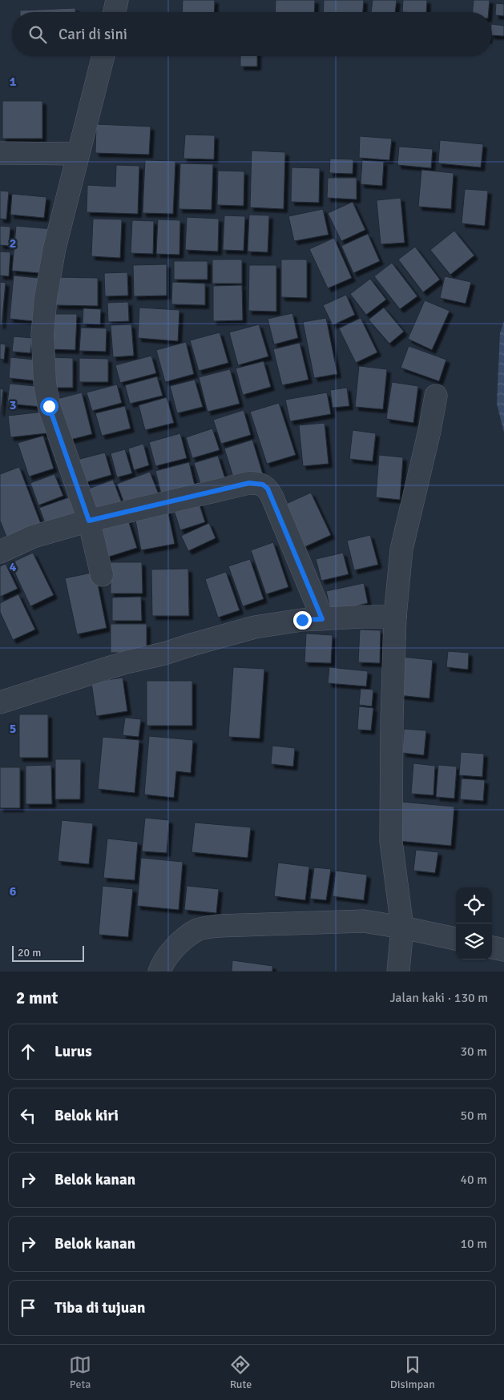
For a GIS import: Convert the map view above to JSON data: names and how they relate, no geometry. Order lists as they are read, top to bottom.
{
  "scale_bar": "20 m",
  "page": {
    "search": "Cari di sini",
    "scale": "20 m",
    "heading": ["2 mnt", "Jalan kaki · 130 m"],
    "list": [
      ["Lurus", "30 m"],
      ["Belok kiri", "50 m"],
      ["Belok kanan", "40 m"],
      ["Belok kanan", "10 m"],
      "Tiba di tujuan"
    ],
    "nav": ["Peta", "Rute", "Disimpan"]
  },
  "grid": {
    "rows": [
      "1",
      "2",
      "3",
      "4",
      "5",
      "6"
    ]
  }
}
